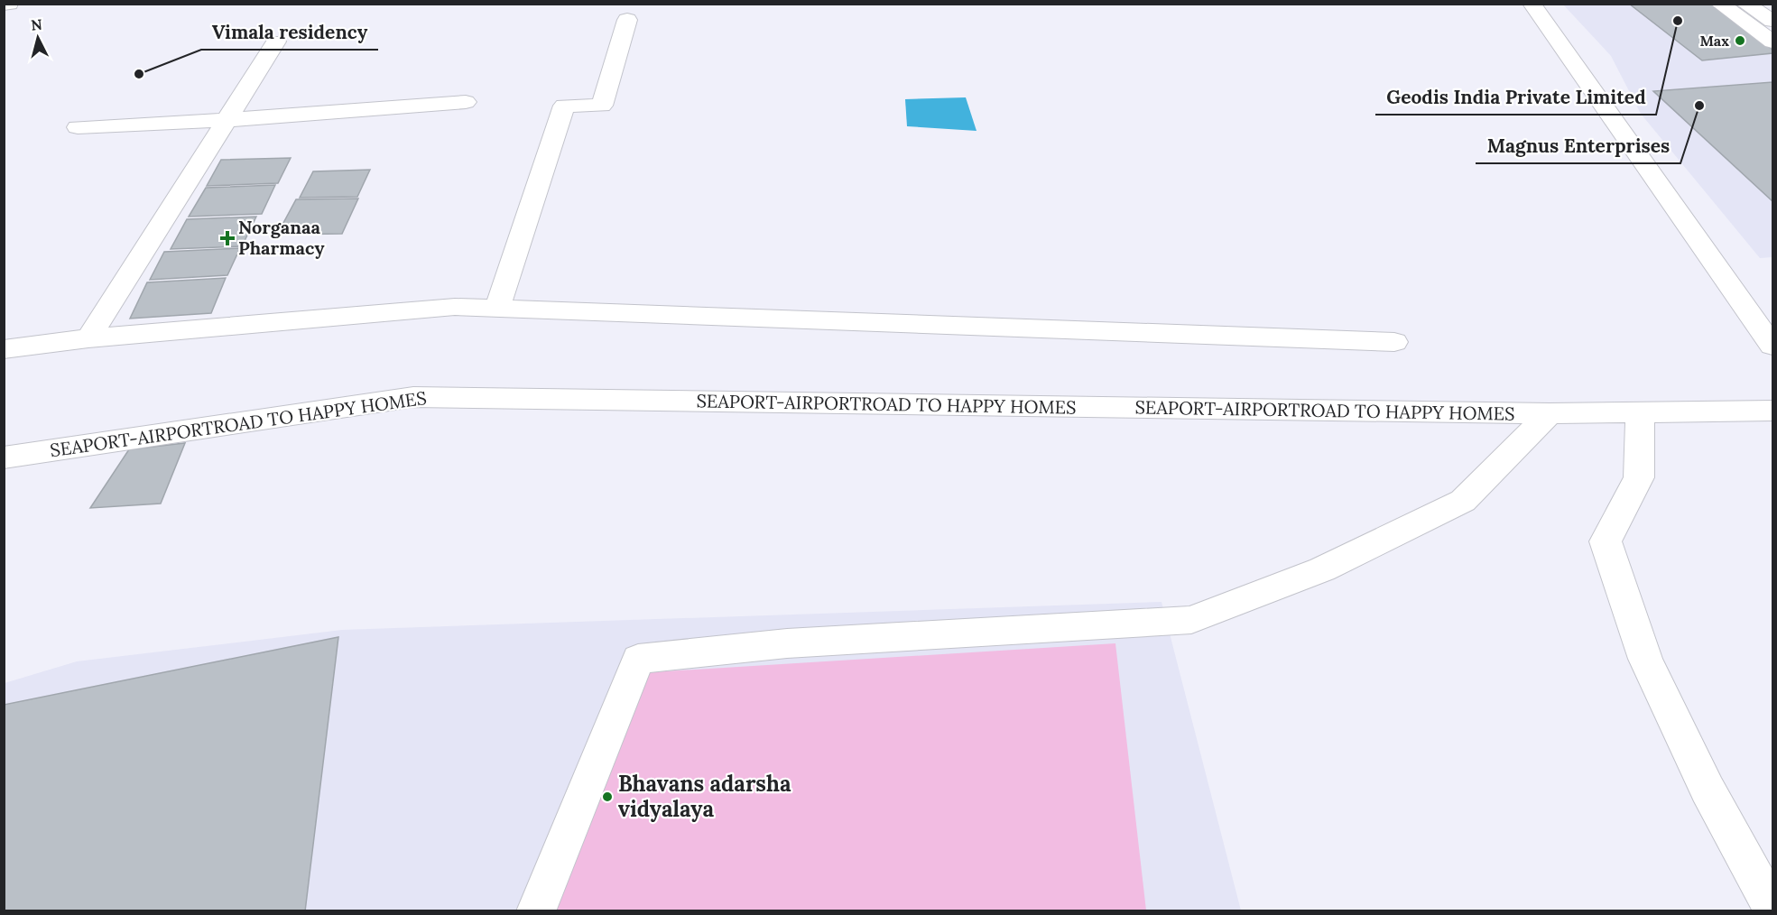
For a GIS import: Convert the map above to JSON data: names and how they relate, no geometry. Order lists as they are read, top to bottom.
{
  "streets": {
    "street": ["SEAPORT-AIRPORTROAD TO HAPPY HOMES"]
  },
  "places": {
    "other": [
      "Geodis India Private Limited",
      "Max",
      "Vimala residency",
      "Magnus Enterprises",
      "Bhavans adarsha vidyalaya"
    ],
    "health": ["Norganaa Pharmacy"]
  },
  "north": "top"
}
